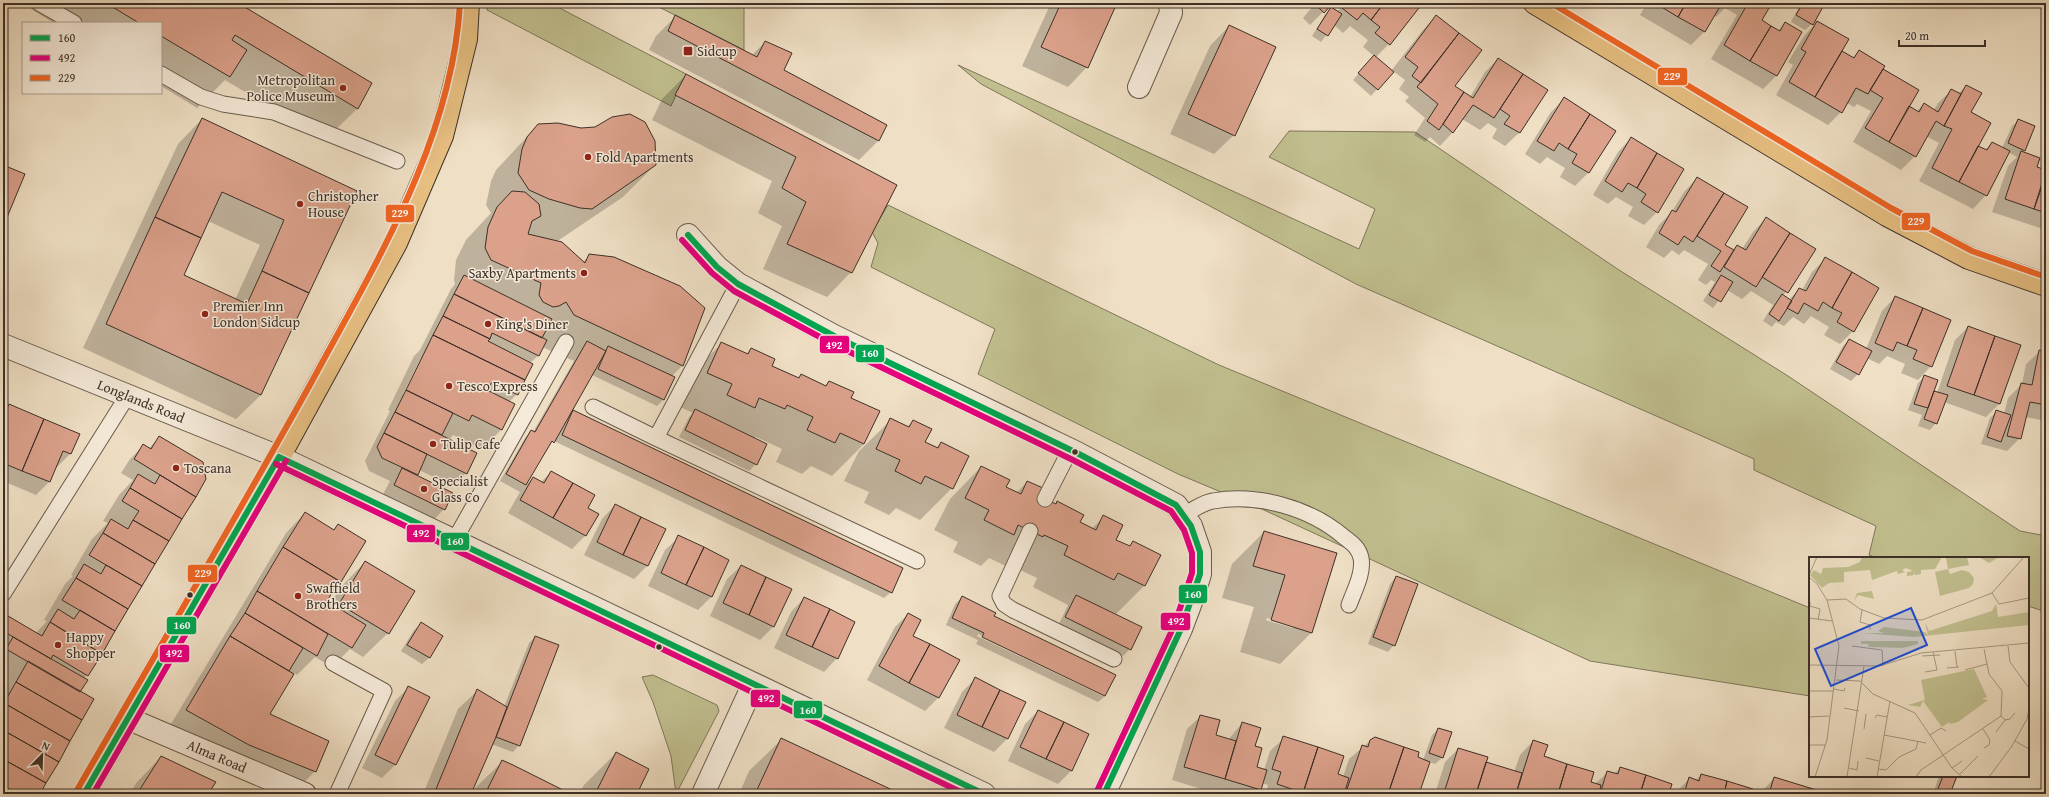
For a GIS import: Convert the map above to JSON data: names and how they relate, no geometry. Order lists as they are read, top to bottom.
{
  "streets": {
    "street": ["Longlands Road", "Alma Road"]
  },
  "places": {
    "transit": ["Sidcup"],
    "other": [
      "Metropolitan Police Museum",
      "Fold Apartments",
      "Christopher House",
      "Saxby Apartments",
      "Premier Inn London Sidcup",
      "King's Diner",
      "Tesco Express",
      "Tulip Cafe",
      "Toscana",
      "Specialist Glass Co",
      "Swaffield Brothers",
      "Happy Shopper"
    ]
  },
  "lines": ["transit line 229", "transit line 160", "transit line 492"],
  "legend": ["160", "492", "229"],
  "scale_bar": "20 m",
  "north": "top right"
}
